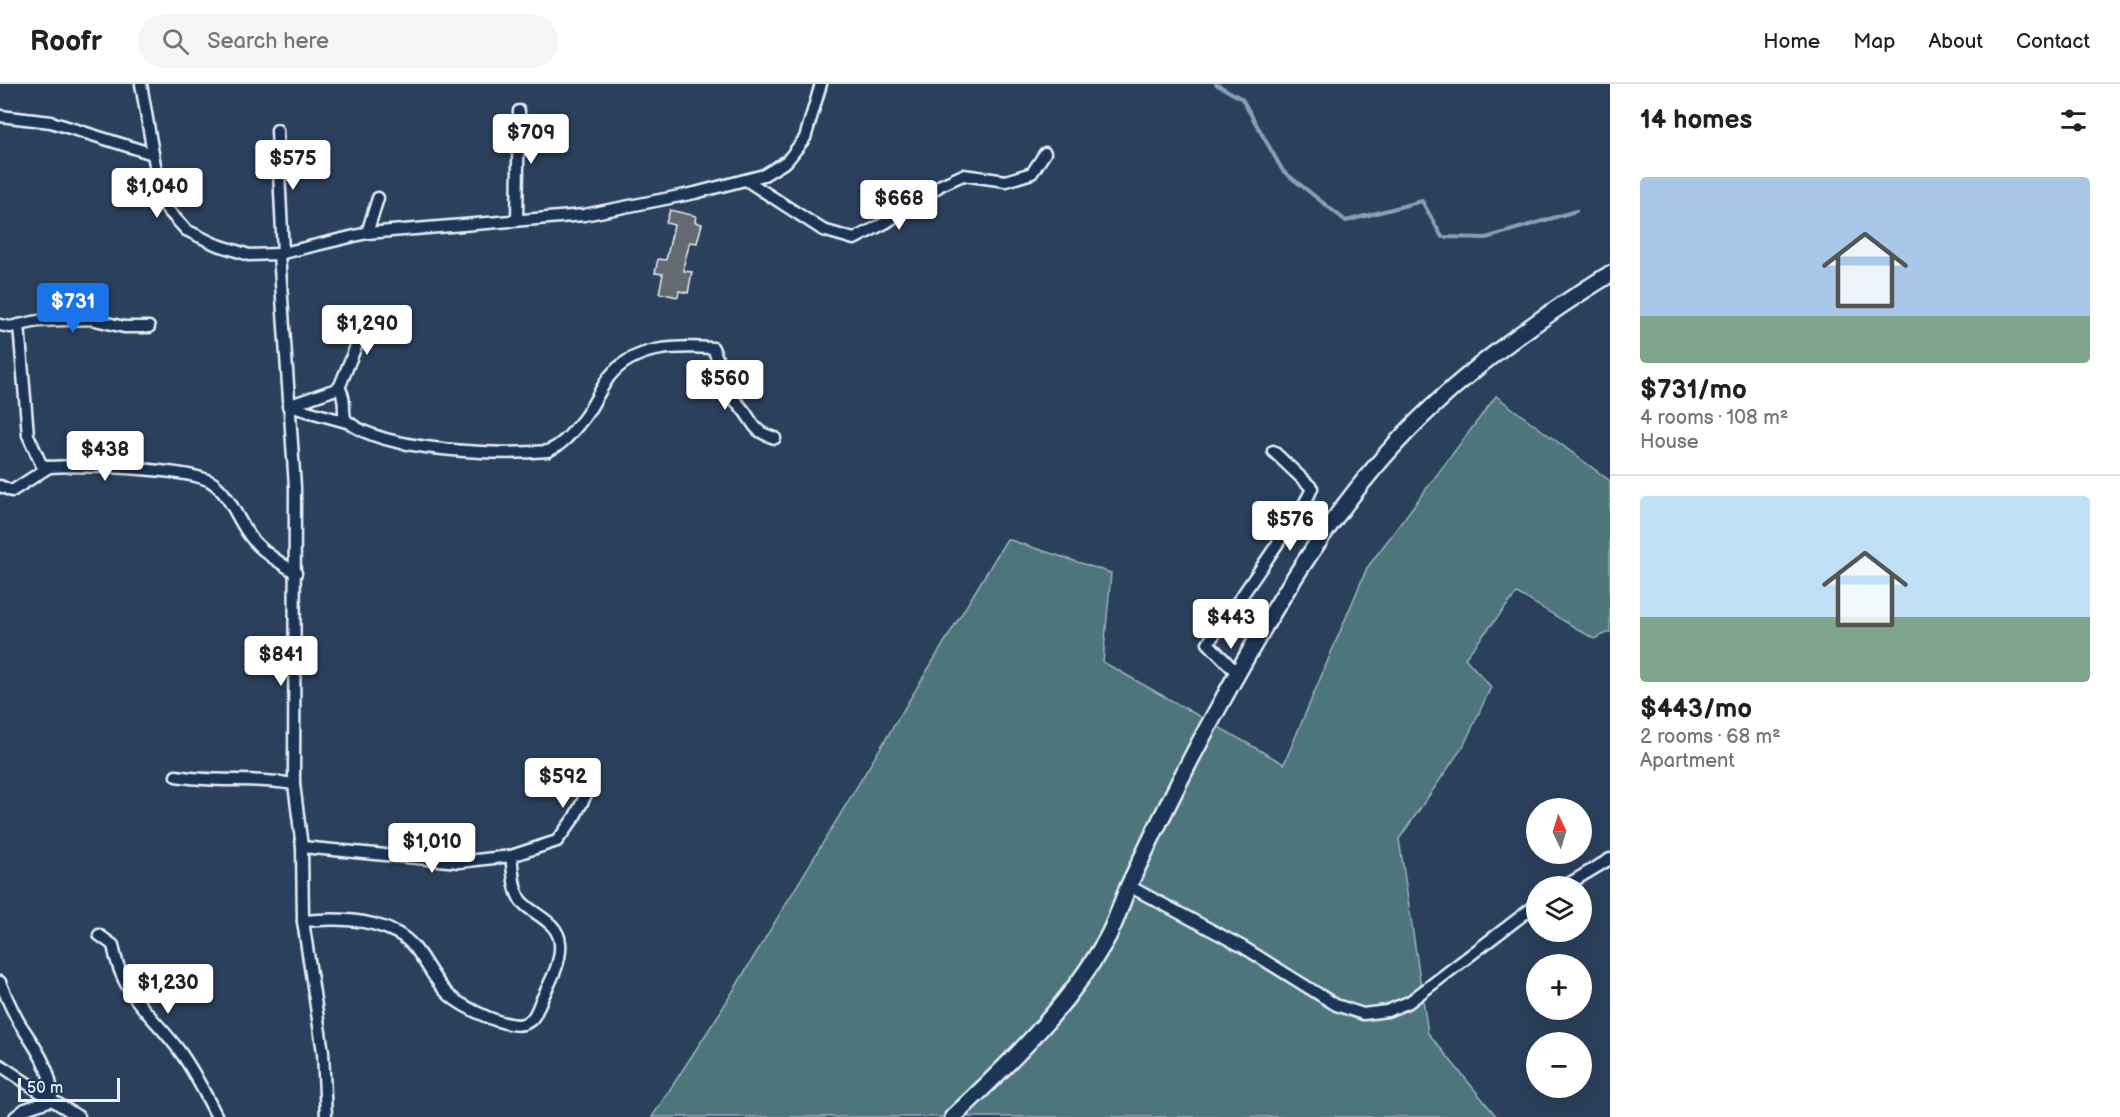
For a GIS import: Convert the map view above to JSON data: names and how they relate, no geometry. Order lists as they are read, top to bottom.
{
  "scale_bar": "50 m",
  "north": "top",
  "page": {
    "header": "Roofr",
    "search": "Search here",
    "nav": [
      "Home",
      "Map",
      "About",
      "Contact"
    ],
    "heading": "14 homes",
    "price": [
      "$709",
      "$575",
      "$1,040",
      "$668",
      "$731",
      "$1,290",
      "$560",
      "$438",
      "$576",
      "$443",
      "$841",
      "$592",
      "$1,010",
      "$1,230"
    ],
    "list": [
      {
        "name": "$731/mo",
        "note": "4 rooms · 108 m² · House"
      },
      {
        "name": "$443/mo",
        "note": "2 rooms · 68 m² · Apartment"
      }
    ],
    "map_buttons": ["+", "−"],
    "scale": "50 m"
  }
}
